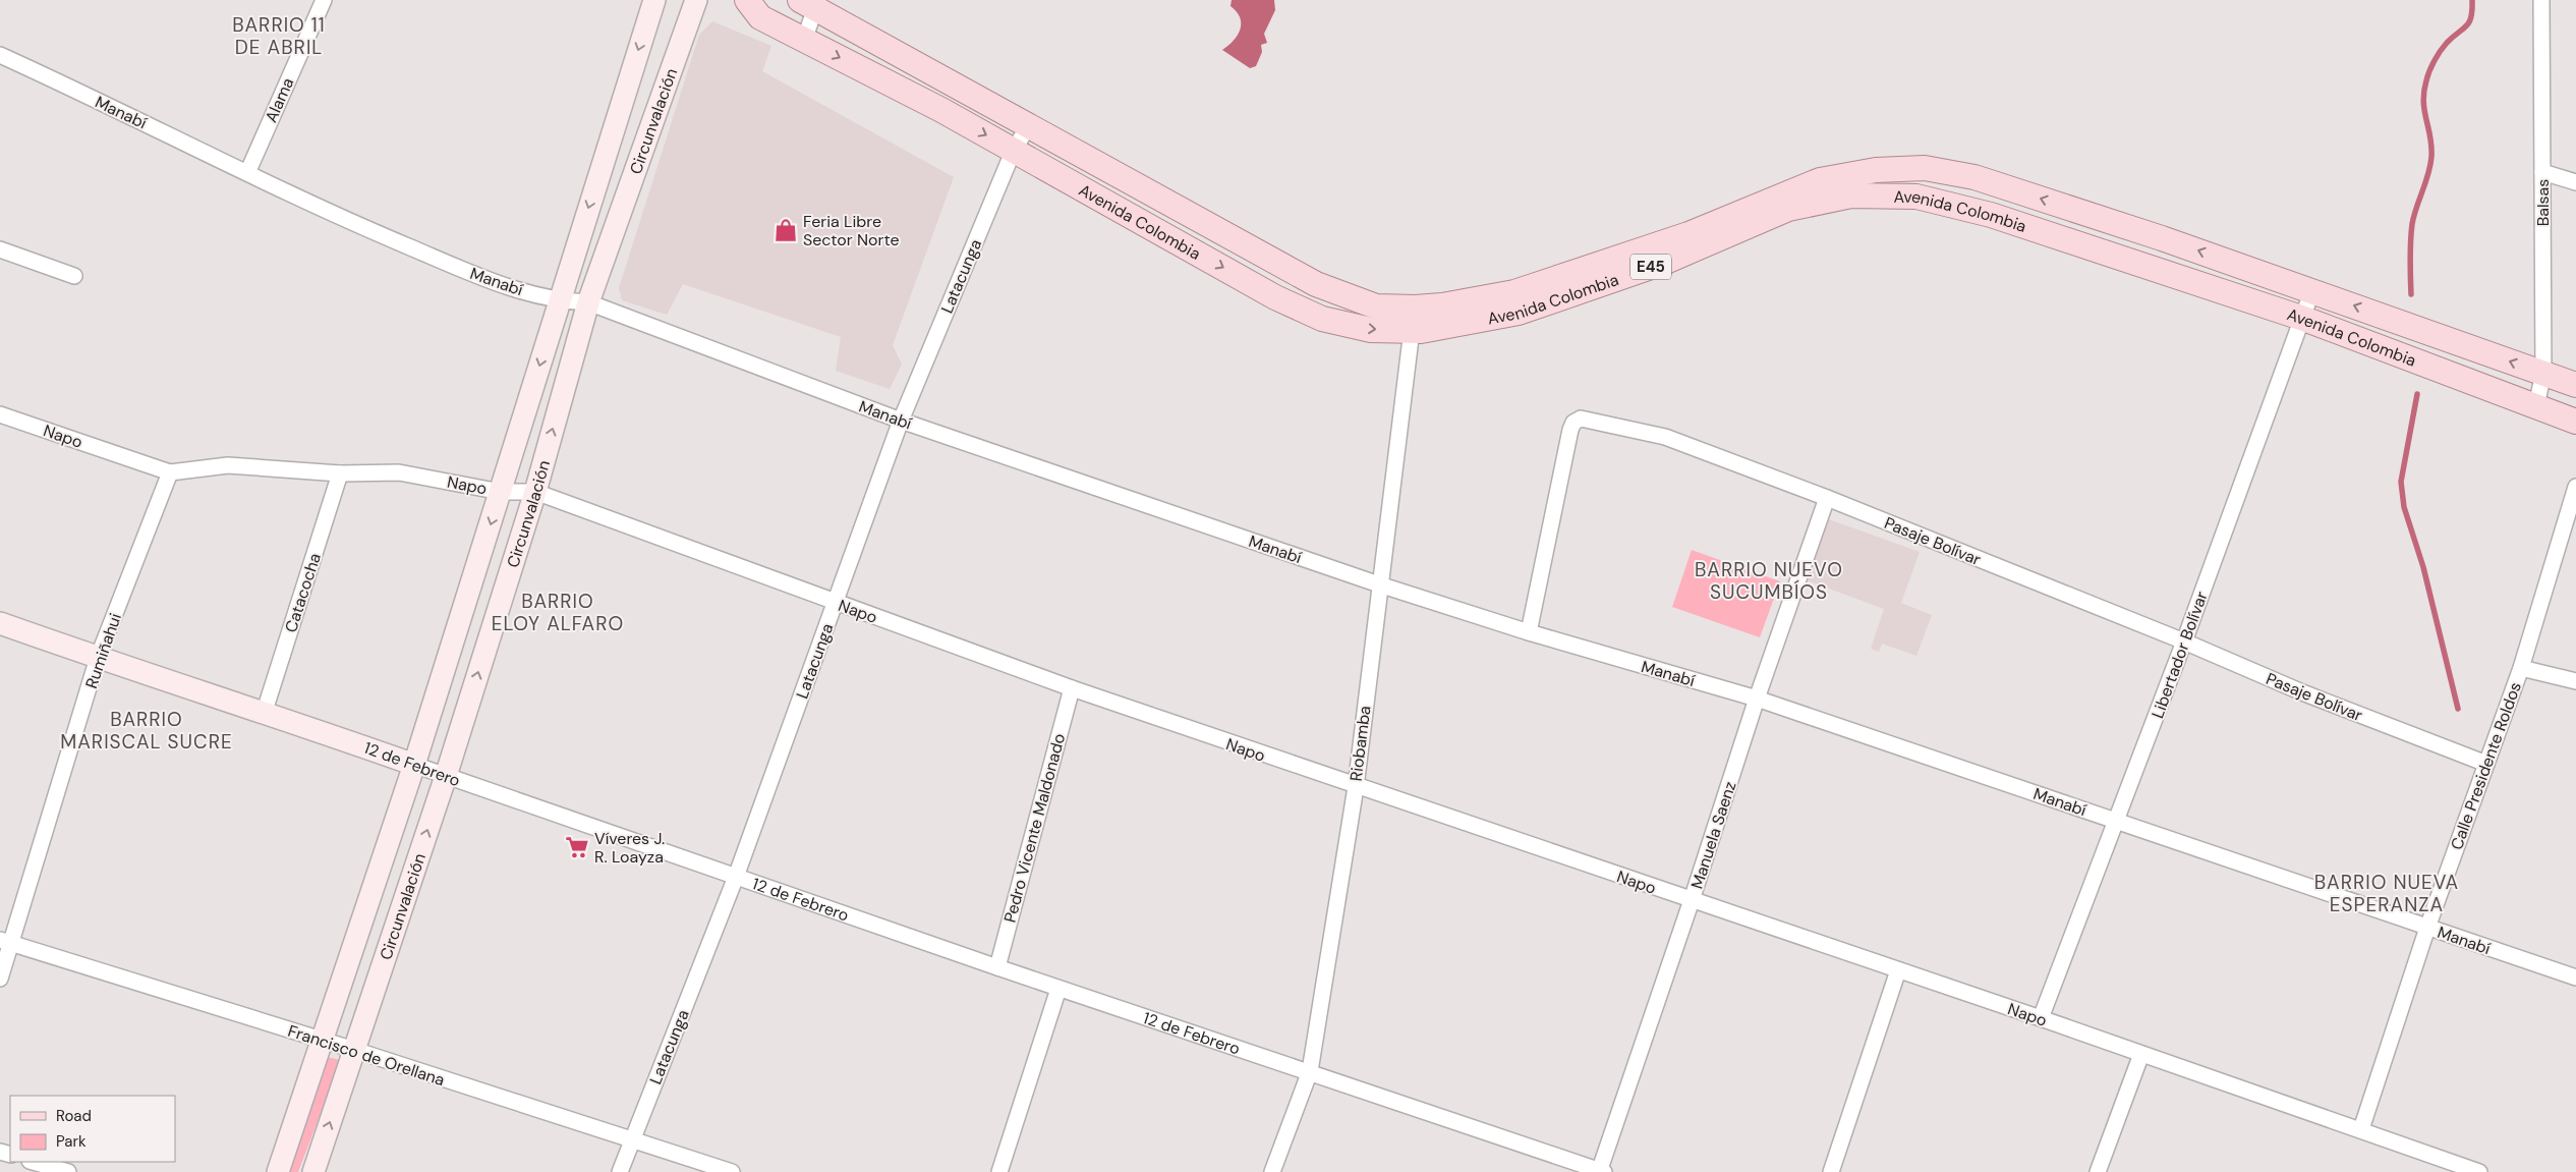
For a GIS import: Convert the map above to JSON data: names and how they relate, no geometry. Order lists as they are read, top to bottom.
{
  "streets": {
    "main road": [
      "Circunvalación",
      "Avenida Colombia",
      "E45",
      "12 de Febrero"
    ],
    "street": [
      "Alama",
      "Manabí",
      "Balsas",
      "Latacunga",
      "Napo",
      "Pasaje Bolívar",
      "Catacocha",
      "Rumiñahui",
      "Libertador Bolívar",
      "Riobamba",
      "Calle Presidente Roldos",
      "Pedro Vicente Maldonado",
      "Manuela Saenz",
      "Francisco de Orellana"
    ]
  },
  "crossings": [
    ["Alama", "Manabí"],
    ["Manabí", "Circunvalación"],
    ["Manabí", "Latacunga"],
    ["Manabí", "Pasaje Bolívar"],
    ["Manabí", "Libertador Bolívar"],
    ["Manabí", "Riobamba"],
    ["Manabí", "Calle Presidente Roldos"],
    ["Manabí", "Manuela Saenz"],
    ["Circunvalación", "Napo"],
    ["Circunvalación", "12 de Febrero"],
    ["Circunvalación", "Francisco de Orellana"],
    ["Balsas", "Avenida Colombia"],
    ["Avenida Colombia", "Latacunga"],
    ["Avenida Colombia", "Libertador Bolívar"],
    ["Avenida Colombia", "Riobamba"],
    ["Latacunga", "Napo"],
    ["Latacunga", "12 de Febrero"],
    ["Latacunga", "Francisco de Orellana"],
    ["Napo", "Catacocha"],
    ["Napo", "Rumiñahui"],
    ["Napo", "Libertador Bolívar"],
    ["Napo", "Riobamba"],
    ["Napo", "Calle Presidente Roldos"],
    ["Napo", "Pedro Vicente Maldonado"],
    ["Napo", "Manuela Saenz"],
    ["Pasaje Bolívar", "Libertador Bolívar"],
    ["Pasaje Bolívar", "Calle Presidente Roldos"],
    ["Pasaje Bolívar", "Manuela Saenz"],
    ["Catacocha", "12 de Febrero"],
    ["Rumiñahui", "12 de Febrero"],
    ["Rumiñahui", "Francisco de Orellana"],
    ["Riobamba", "12 de Febrero"],
    ["12 de Febrero", "Pedro Vicente Maldonado"],
    ["12 de Febrero", "Manuela Saenz"]
  ],
  "districts": [
    "BARRIO 11 DE ABRIL",
    "BARRIO NUEVO SUCUMBÍOS",
    "BARRIO ELOY ALFARO",
    "BARRIO MARISCAL SUCRE",
    "BARRIO NUEVA ESPERANZA"
  ],
  "places": {
    "shop": ["Feria Libre Sector Norte"],
    "supermarket": ["Víveres J. R. Loayza"]
  },
  "legend": ["Road", "Park"]
}
